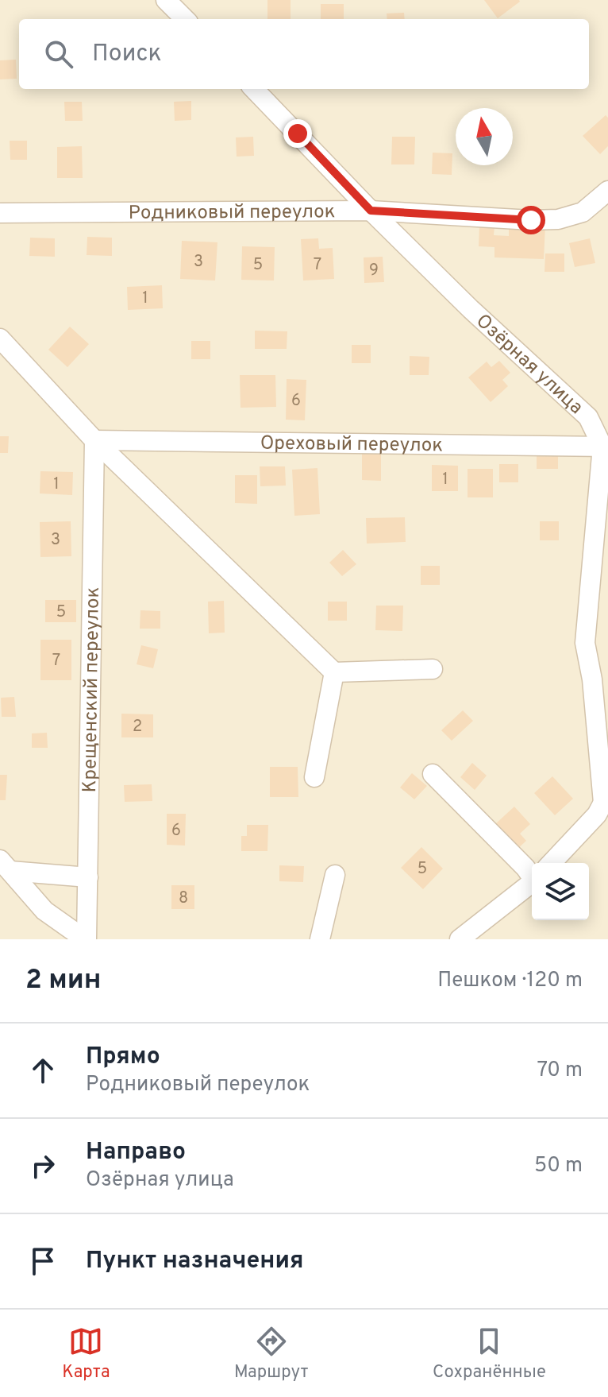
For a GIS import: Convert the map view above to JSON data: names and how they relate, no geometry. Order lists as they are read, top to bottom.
{
  "streets": {
    "street": [
      "Родниковый переулок",
      "Озёрная улица",
      "Ореховый переулок",
      "Крещенский переулок"
    ]
  },
  "crossings": [
    ["Родниковый переулок", "Озёрная улица"],
    ["Озёрная улица", "Ореховый переулок"],
    ["Ореховый переулок", "Крещенский переулок"]
  ],
  "house_numbers": [
    "3",
    "5",
    "7",
    "9",
    "1",
    "6",
    "1",
    "1",
    "3",
    "5",
    "7",
    "2",
    "6",
    "5",
    "8"
  ],
  "north": "top",
  "page": {
    "search": "Поиск",
    "heading": ["2 мин", "Пешком · 120 m"],
    "list": [
      ["Прямо", "Родниковый переулок", "70 m"],
      ["Направо", "Озёрная улица", "50 m"],
      "Пункт назначения"
    ],
    "nav": ["Карта", "Маршрут", "Сохранённые"]
  }
}
